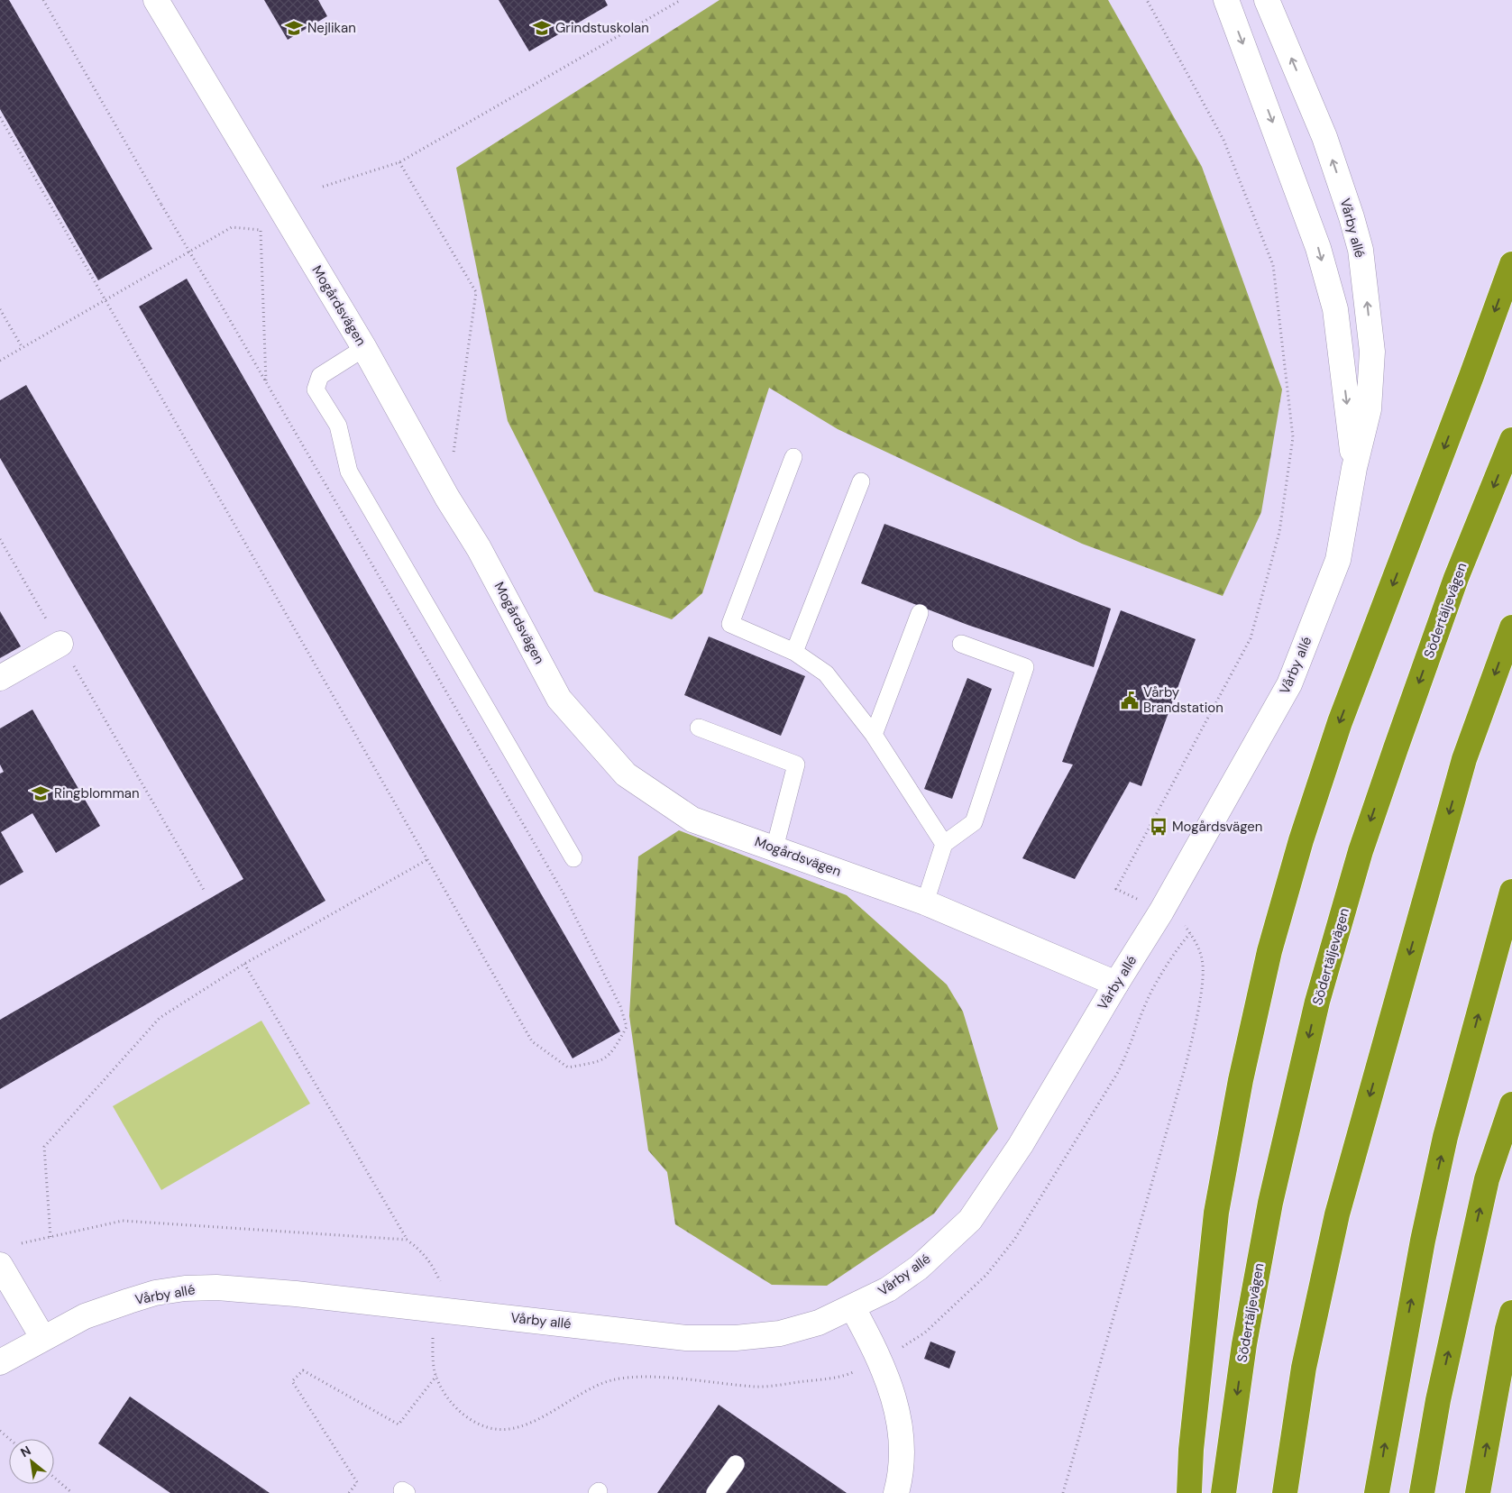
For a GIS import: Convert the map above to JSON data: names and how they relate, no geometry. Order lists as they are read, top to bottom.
{
  "streets": {
    "highway": ["Södertäljevägen"],
    "street": ["Vårby allé", "Mogårdsvägen"]
  },
  "crossings": [
    ["Vårby allé", "Mogårdsvägen"]
  ],
  "places": {
    "school or university": ["Nejlikan", "Grindstuskolan", "Ringblomman"],
    "public building": ["Vårby Brandstation"],
    "bus stop": ["Mogårdsvägen"]
  },
  "north": "top left"
}
